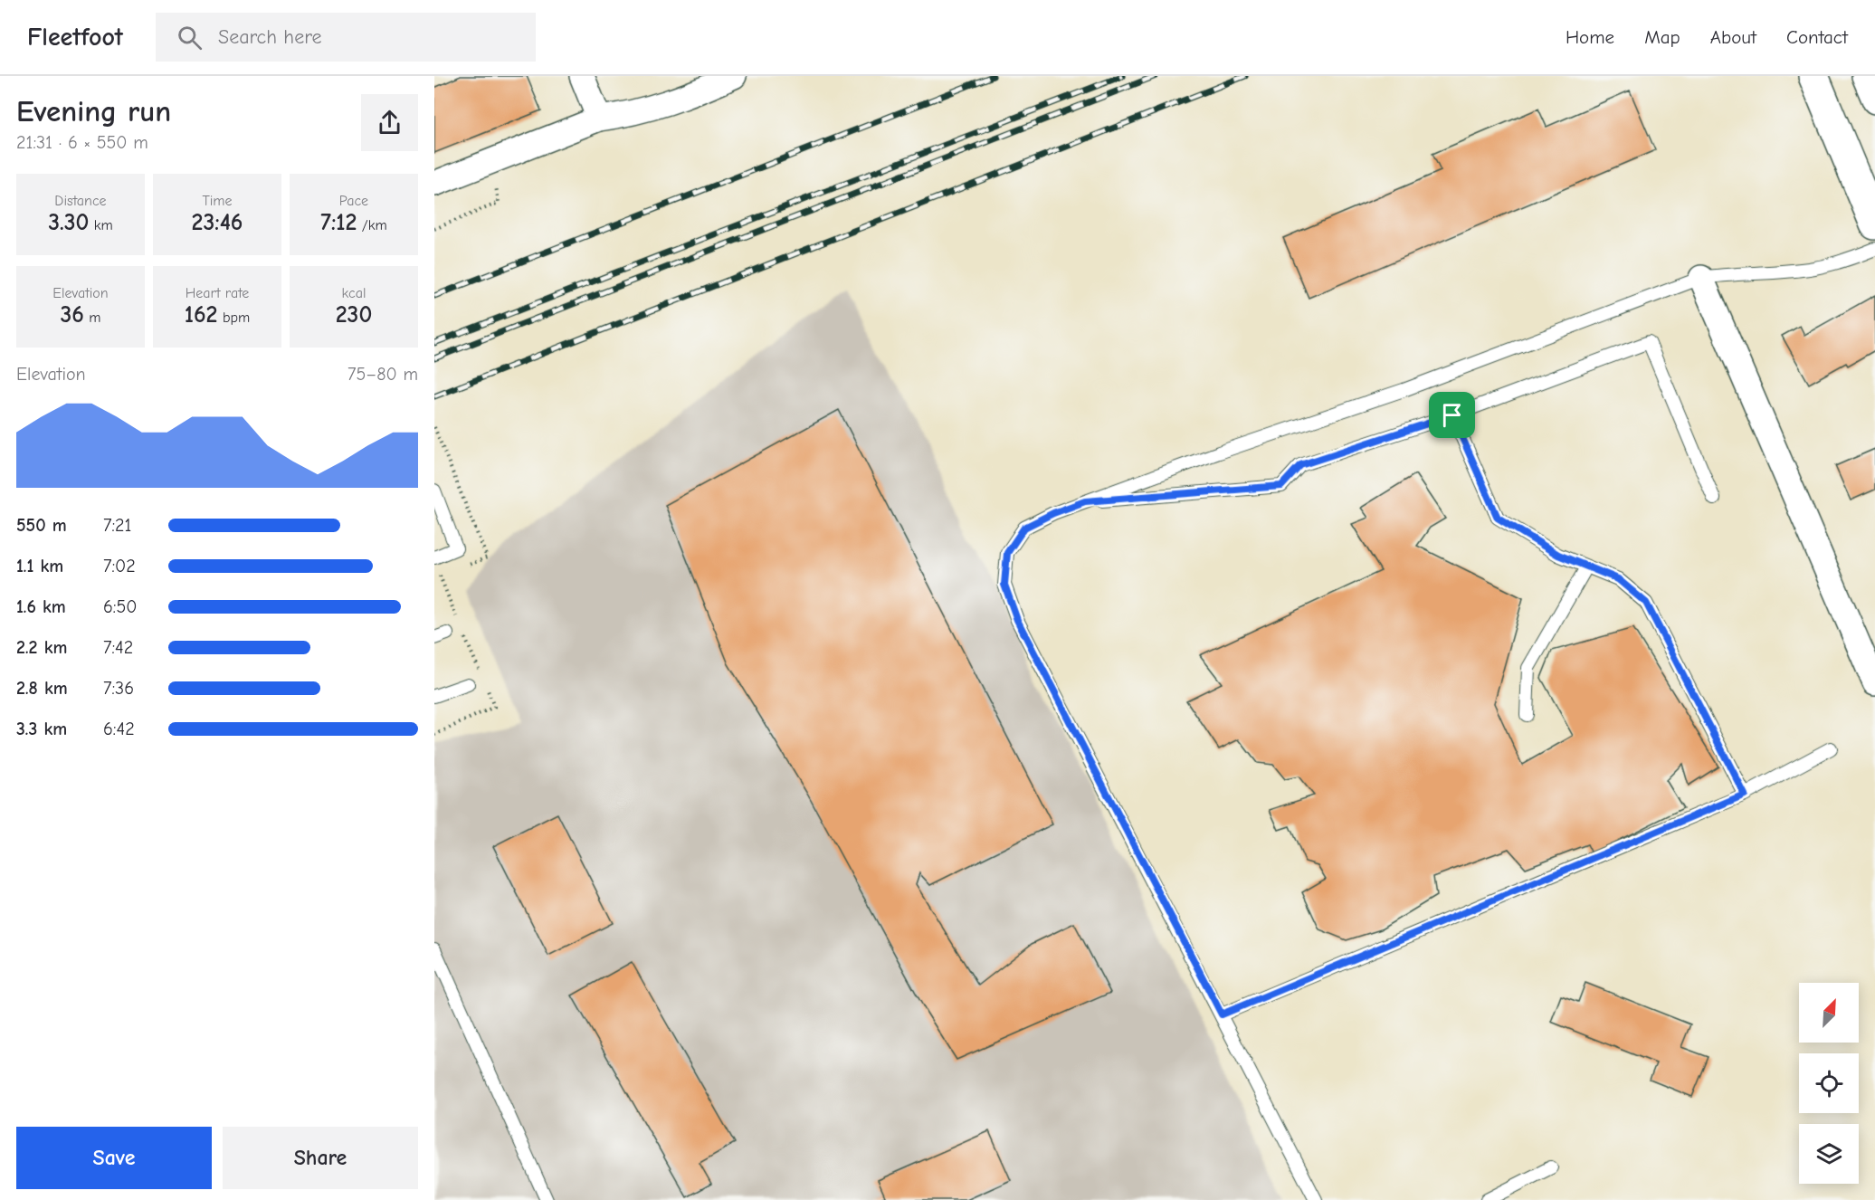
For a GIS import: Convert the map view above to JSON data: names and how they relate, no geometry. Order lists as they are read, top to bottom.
{
  "north": "top right",
  "page": {
    "header": "Fleetfoot",
    "search": "Search here",
    "nav": [
      "Home",
      "Map",
      "About",
      "Contact"
    ],
    "heading": ["Evening run", "21:31 · 6 × 550 m"],
    "stats": [
      ["Distance", "3.30 km"],
      ["Time", "23:46"],
      ["Pace", "7:12 /km"],
      ["Elevation", "36 m"],
      ["Heart rate", "162 bpm"],
      ["kcal", "230"]
    ],
    "chart": ["Elevation", "75–80 m"],
    "list": [
      {
        "name": "550 m",
        "note": "7:21"
      },
      {
        "name": "1.1 km",
        "note": "7:02"
      },
      {
        "name": "1.6 km",
        "note": "6:50"
      },
      {
        "name": "2.2 km",
        "note": "7:42"
      },
      {
        "name": "2.8 km",
        "note": "7:36"
      },
      {
        "name": "3.3 km",
        "note": "6:42"
      }
    ],
    "buttons": ["Save", "Share"]
  }
}
